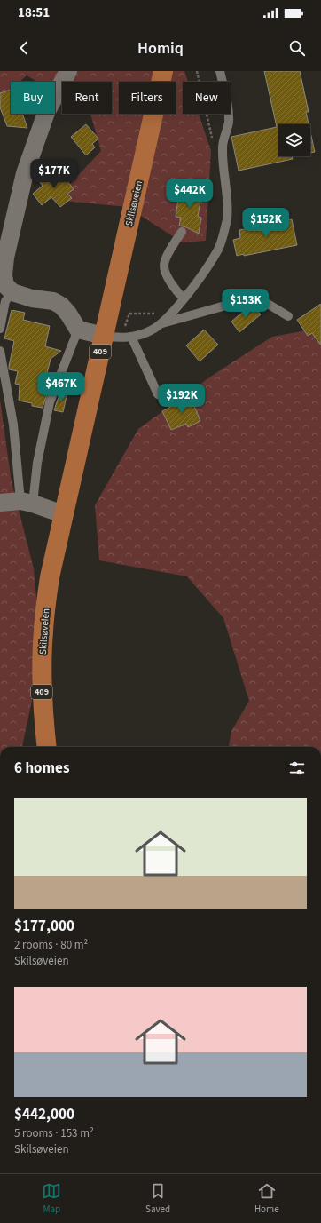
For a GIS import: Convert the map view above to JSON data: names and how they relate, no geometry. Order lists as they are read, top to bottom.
{
  "streets": {
    "main road": ["Skilsøveien", "409"]
  },
  "page": {
    "status": "18:51",
    "header": "Homiq",
    "chip": [
      "Buy",
      "Rent",
      "Filters",
      "New"
    ],
    "price": [
      "$177K",
      "$442K",
      "$152K",
      "$153K",
      "$467K",
      "$192K"
    ],
    "heading": "6 homes",
    "list": [
      {
        "name": "$177,000",
        "note": "2 rooms · 80 m² · Skilsøveien"
      },
      {
        "name": "$442,000",
        "note": "5 rooms · 153 m² · Skilsøveien"
      }
    ],
    "tabs": ["Map", "Saved", "Home"]
  }
}
